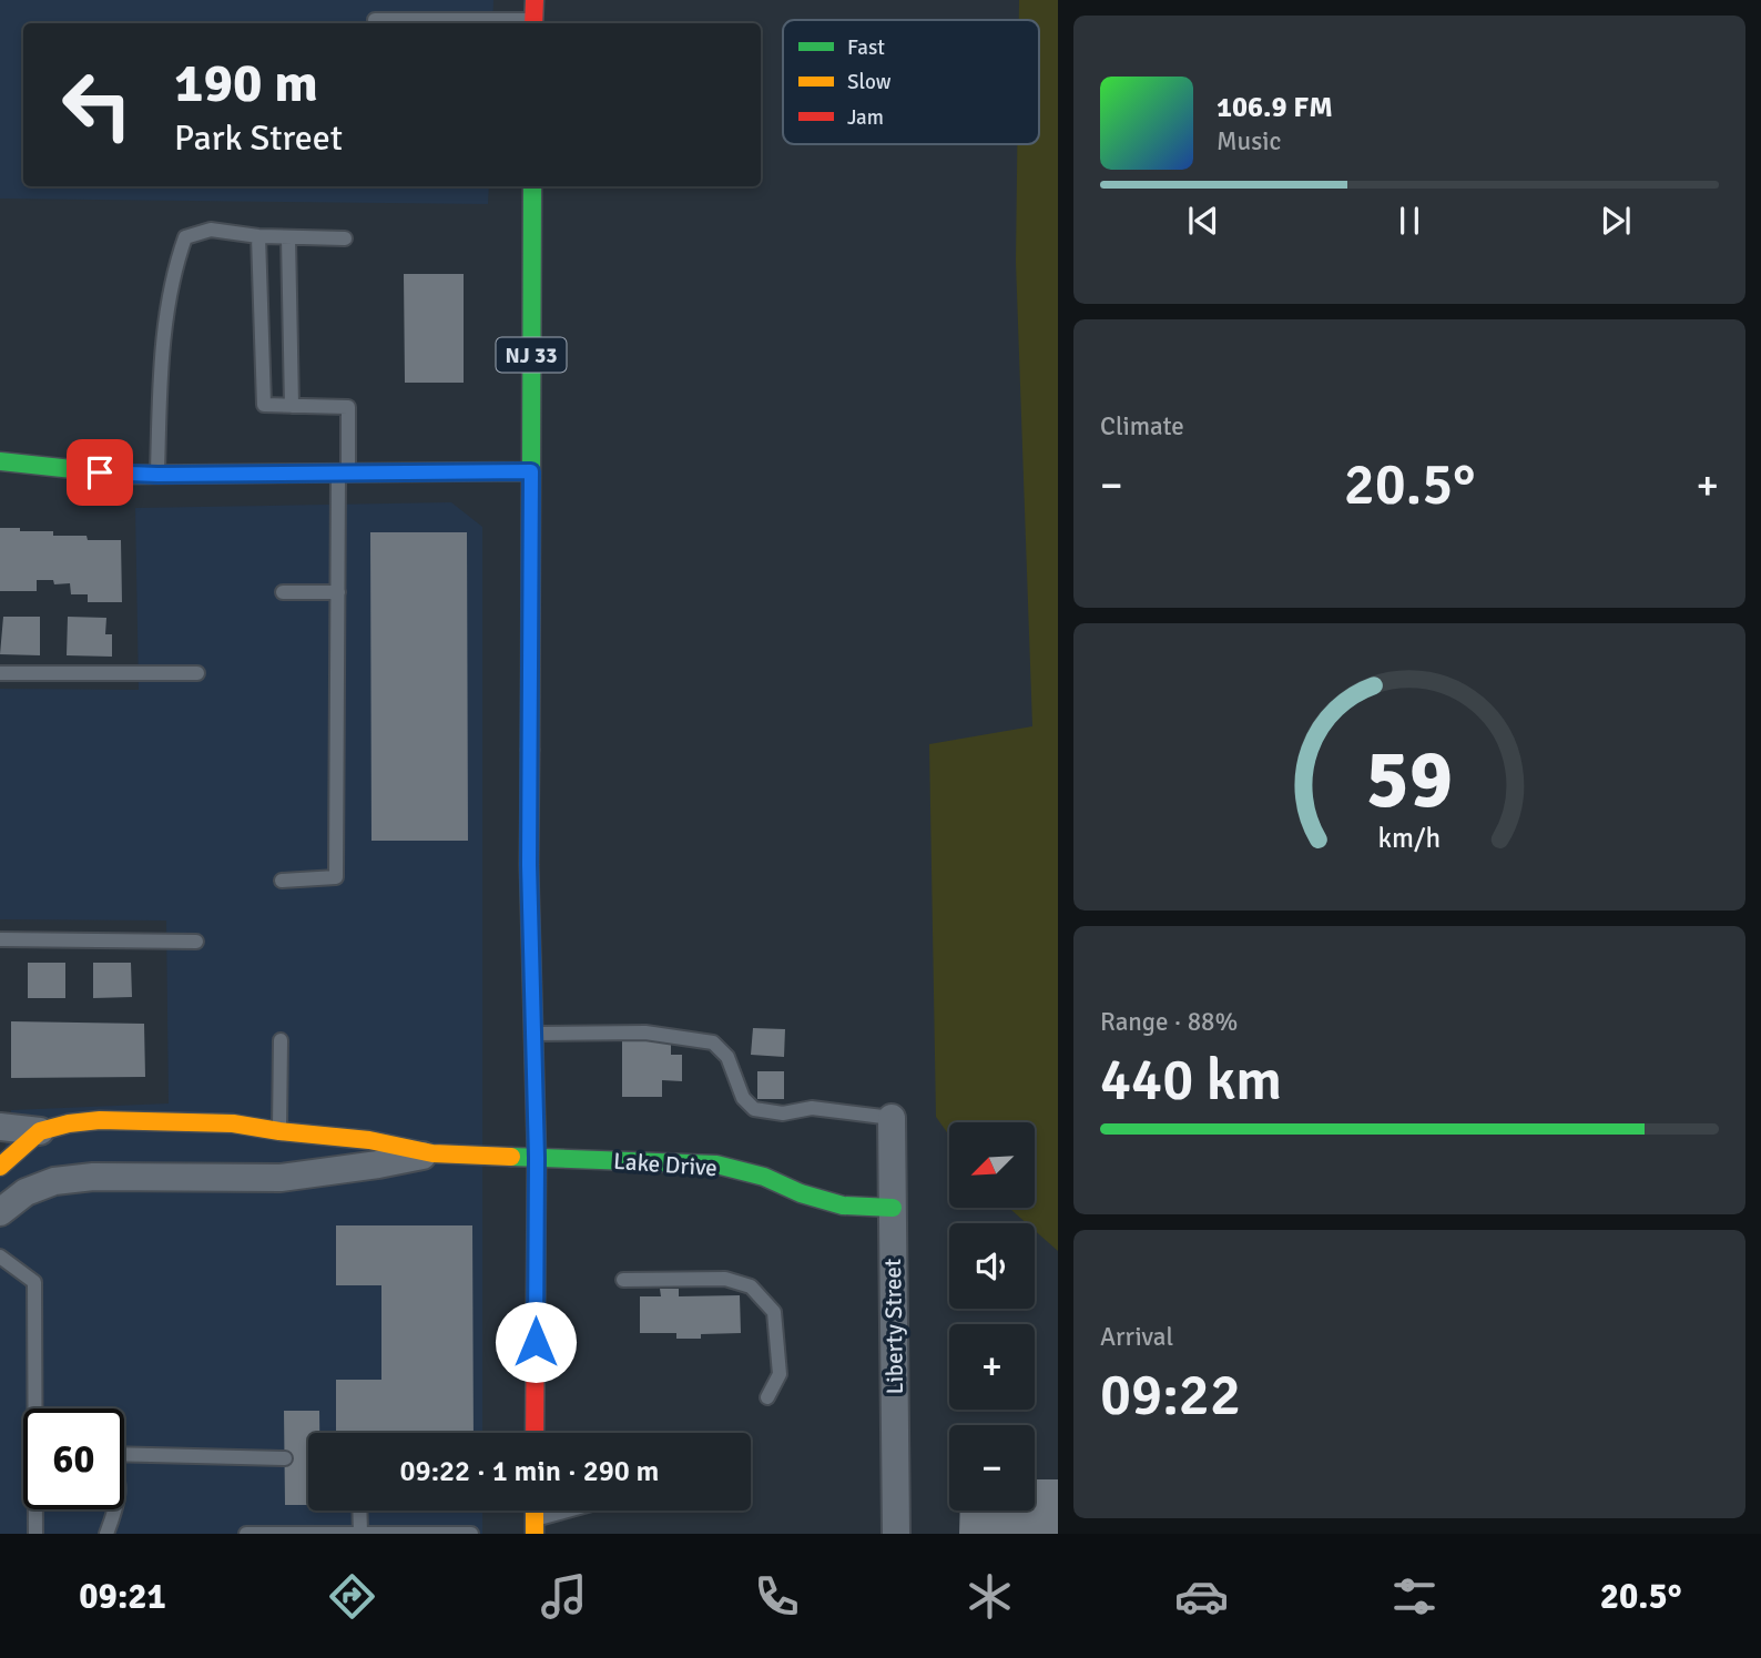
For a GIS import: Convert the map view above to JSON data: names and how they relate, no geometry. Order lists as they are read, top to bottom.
{
  "streets": {
    "street": ["NJ 33", "Lake Drive", "Liberty Street"]
  },
  "crossings": [
    ["NJ 33", "Lake Drive"],
    ["Lake Drive", "Liberty Street"]
  ],
  "legend": ["Fast", "Slow", "Jam"],
  "north": "bottom left",
  "page": {
    "turn": ["190 m", "Park Street"],
    "song": ["106.9 FM", "Music"],
    "tile": [
      "Climate",
      ["Range · 88%", "440 km"],
      ["Arrival", "09:22"]
    ],
    "heat": ["−", "20.5°", "+"],
    "map_buttons": ["+", "−"],
    "limit": "60",
    "trip": "09:22 · 1 min · 290 m",
    "tabs": ["09:21", "20.5°"],
    "gauge": ["59", "km/h"]
  }
}
